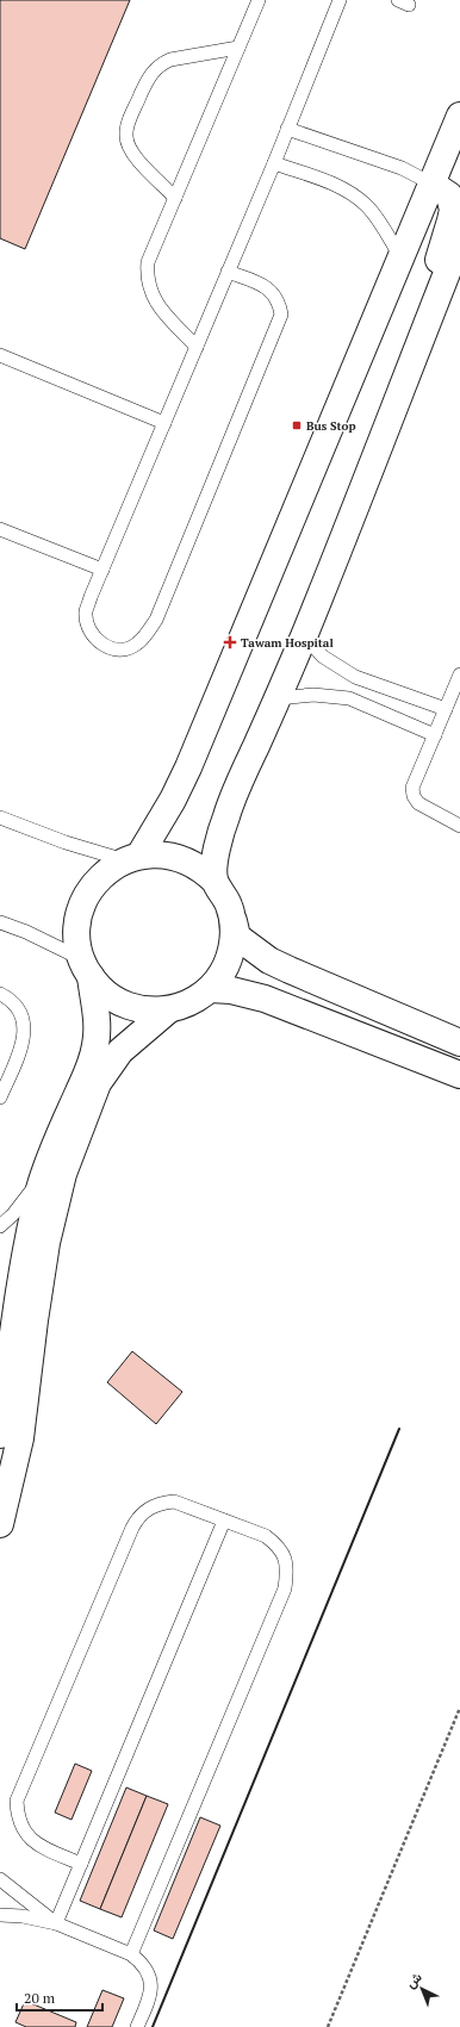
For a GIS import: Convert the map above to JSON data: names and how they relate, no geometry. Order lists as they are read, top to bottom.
{
  "places": {
    "transit": ["Bus Stop"],
    "health": ["Tawam Hospital"]
  },
  "scale_bar": "20 m",
  "north": "top left"
}
